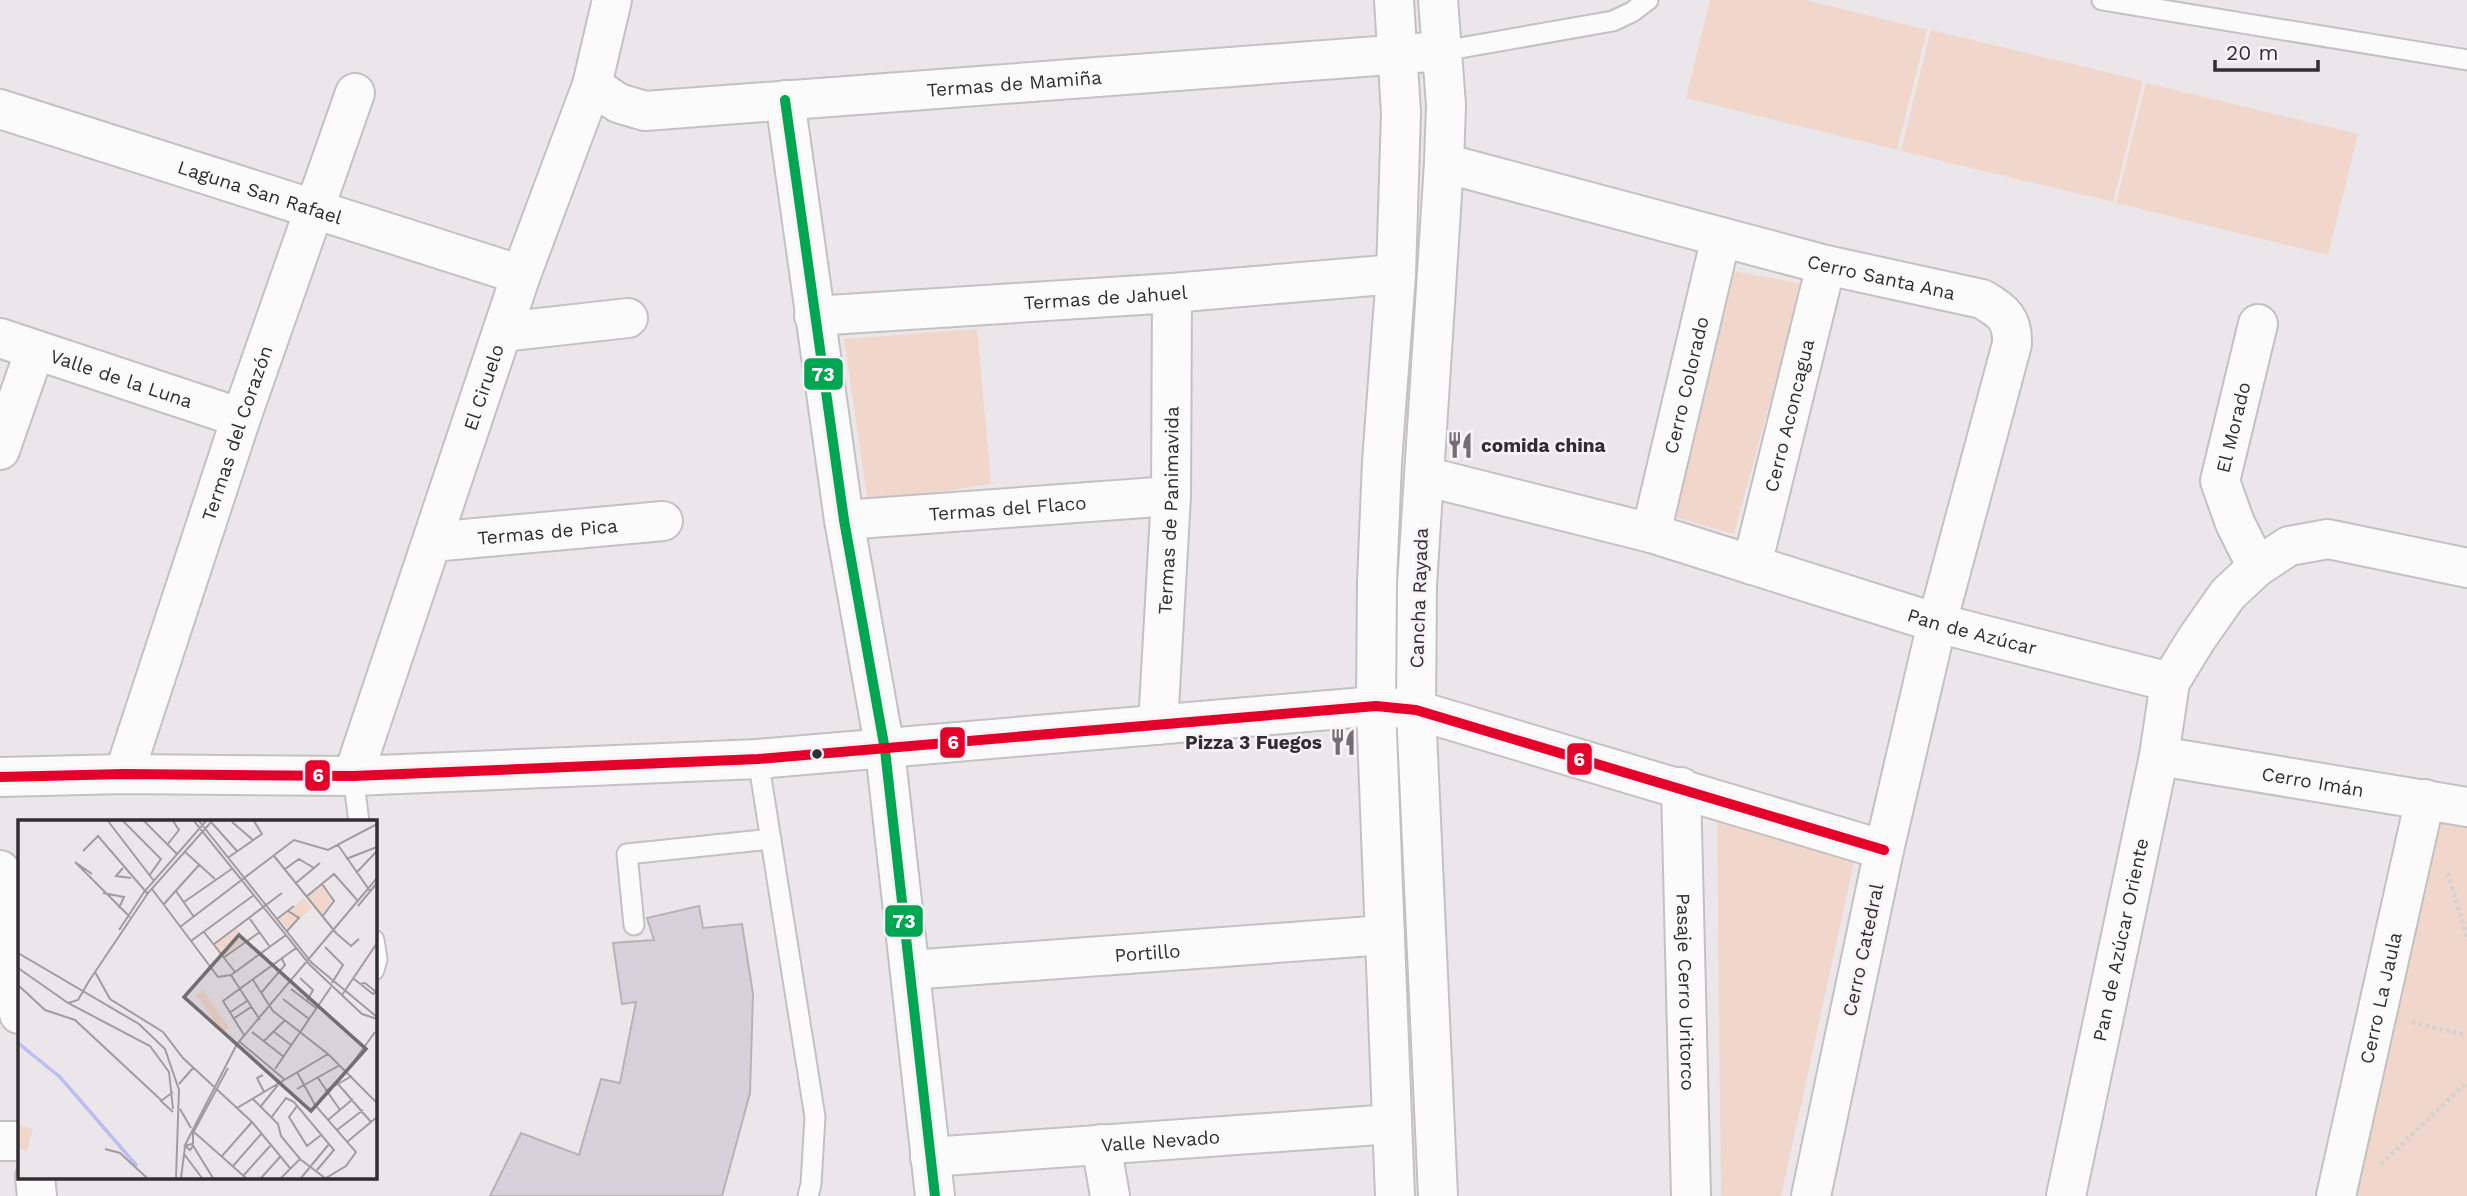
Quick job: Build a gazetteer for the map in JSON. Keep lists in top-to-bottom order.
{
  "streets": {
    "street": [
      "Termas de Mamiña",
      "Laguna San Rafael",
      "Cerro Santa Ana",
      "Termas de Jahuel",
      "Valle de la Luna",
      "Cerro Colorado",
      "El Ciruelo",
      "Cerro Aconcagua",
      "El Morado",
      "Termas del Corazón",
      "Termas del Flaco",
      "Termas de Panimavida",
      "Termas de Pica",
      "Cancha Rayada",
      "Pan de Azúcar",
      "Cerro Imán",
      "Pan de Azúcar Oriente",
      "Cerro Catedral",
      "Portillo",
      "Pasaje Cerro Uritorco",
      "Cerro La Jaula",
      "Valle Nevado"
    ]
  },
  "crossings": [
    ["Termas de Mamiña", "El Ciruelo"],
    ["Termas de Mamiña", "Cancha Rayada"],
    ["Laguna San Rafael", "El Ciruelo"],
    ["Laguna San Rafael", "Termas del Corazón"],
    ["Cerro Santa Ana", "Cerro Colorado"],
    ["Cerro Santa Ana", "Cerro Aconcagua"],
    ["Cerro Santa Ana", "Cancha Rayada"],
    ["Cerro Santa Ana", "Pan de Azúcar"],
    ["Cerro Santa Ana", "Cerro Catedral"],
    ["Termas de Jahuel", "Termas de Panimavida"],
    ["Valle de la Luna", "Termas del Corazón"],
    ["Cerro Colorado", "Pan de Azúcar"],
    ["El Ciruelo", "Termas de Pica"],
    ["Cerro Aconcagua", "Pan de Azúcar"],
    ["Termas del Flaco", "Termas de Panimavida"],
    ["Cancha Rayada", "Pan de Azúcar"],
    ["Pan de Azúcar", "Pan de Azúcar Oriente"],
    ["Pan de Azúcar", "Cerro Catedral"],
    ["Cerro Imán", "Pan de Azúcar Oriente"],
    ["Cerro Imán", "Cerro La Jaula"]
  ],
  "places": {
    "restaurant": ["comida china", "Pizza 3 Fuegos"]
  },
  "lines": ["transit line 73", "transit line 6"],
  "scale_bar": "20 m"
}
